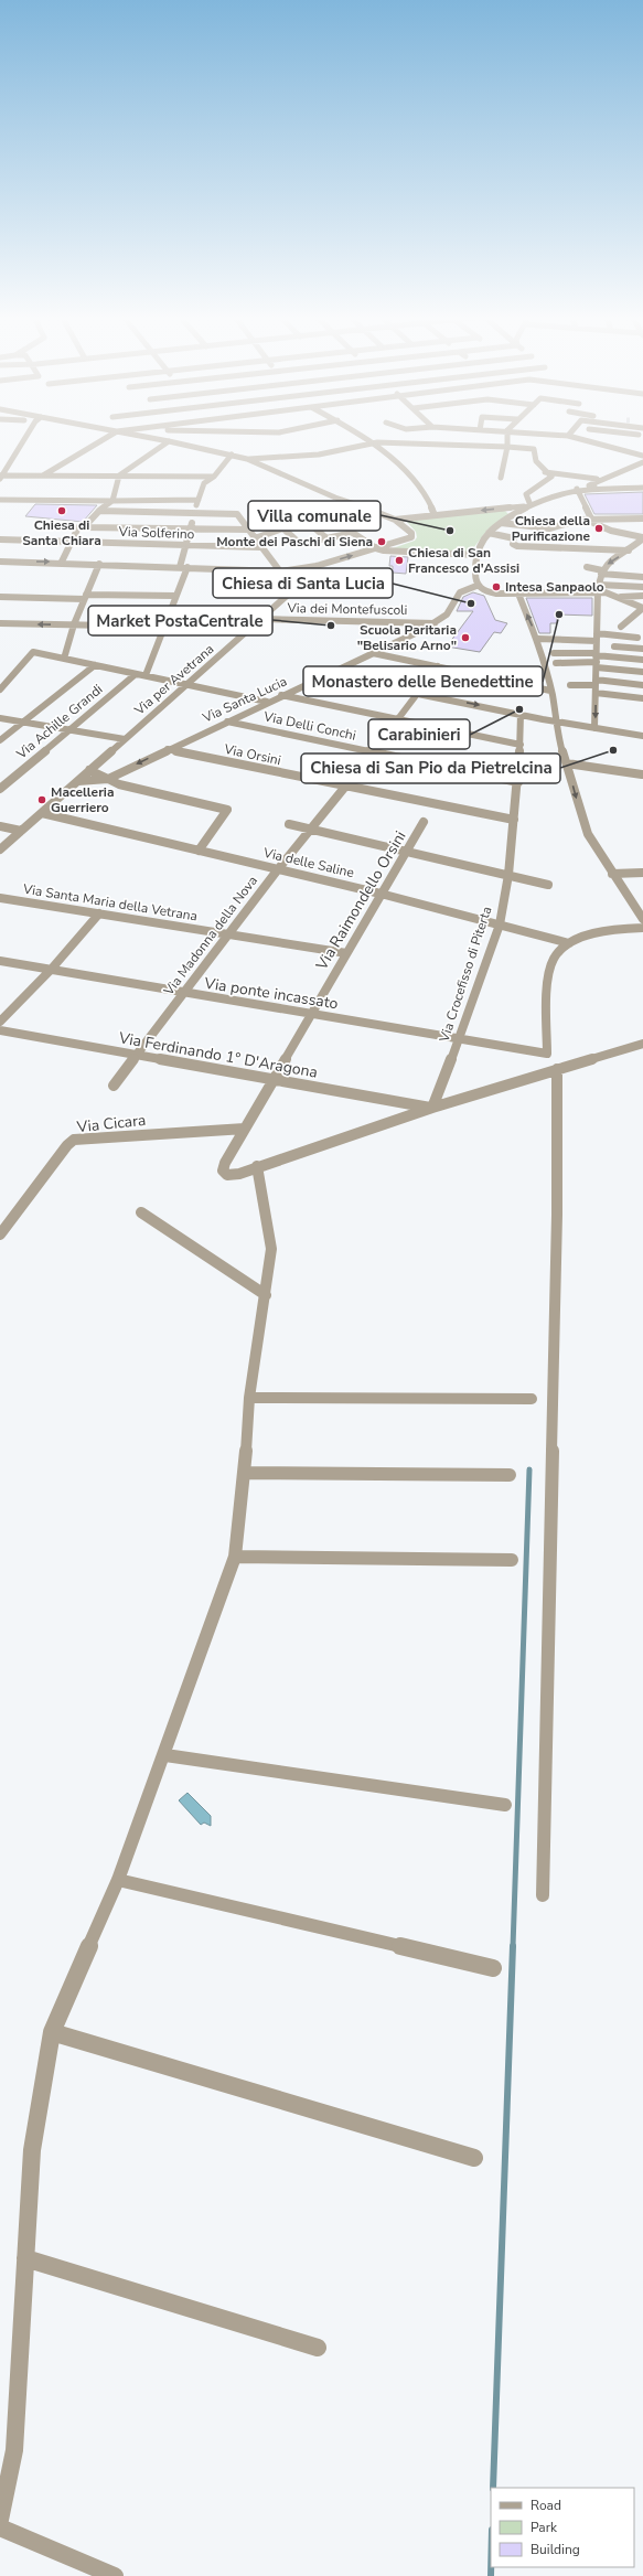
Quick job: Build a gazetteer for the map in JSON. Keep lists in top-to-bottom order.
{
  "streets": {
    "street": [
      "Via Solferino",
      "Via dei Montefuscoli",
      "Via per Avetrana",
      "Via Santa Lucia",
      "Via Achille Grandi",
      "Via Delli Conchi",
      "Via Orsini",
      "Via delle Saline",
      "Via Raimondello Orsini",
      "Via Santa Maria della Vetrana",
      "Via Madonna della Nova",
      "Via Crocefisso di Piterta",
      "Via ponte incassato",
      "Via Ferdinando 1° D'Aragona",
      "Via Cicara"
    ]
  },
  "crossings": [
    ["Via dei Montefuscoli", "Via per Avetrana"],
    ["Via dei Montefuscoli", "Via Santa Lucia"],
    ["Via per Avetrana", "Via delle Saline"],
    ["Via Santa Lucia", "Via Delli Conchi"],
    ["Via Santa Lucia", "Via Orsini"],
    ["Via Delli Conchi", "Via Madonna della Nova"],
    ["Via Delli Conchi", "Via Crocefisso di Piterta"],
    ["Via Orsini", "Via Madonna della Nova"],
    ["Via Orsini", "Via Crocefisso di Piterta"],
    ["Via delle Saline", "Via Raimondello Orsini"],
    ["Via delle Saline", "Via Madonna della Nova"],
    ["Via delle Saline", "Via Crocefisso di Piterta"],
    ["Via delle Saline", "Via ponte incassato"],
    ["Via Raimondello Orsini", "Via Santa Maria della Vetrana"],
    ["Via Raimondello Orsini", "Via ponte incassato"],
    ["Via Raimondello Orsini", "Via Ferdinando 1° D'Aragona"],
    ["Via Raimondello Orsini", "Via Cicara"],
    ["Via Santa Maria della Vetrana", "Via Madonna della Nova"],
    ["Via Madonna della Nova", "Via ponte incassato"],
    ["Via Madonna della Nova", "Via Ferdinando 1° D'Aragona"],
    ["Via Crocefisso di Piterta", "Via ponte incassato"],
    ["Via Crocefisso di Piterta", "Via Ferdinando 1° D'Aragona"]
  ],
  "places": [
    "Chiesa di Santa Chiara",
    "Chiesa della Purificazione",
    "Villa comunale",
    "Monte dei Paschi di Siena",
    "Chiesa di San Francesco d'Assisi",
    "Intesa Sanpaolo",
    "Chiesa di Santa Lucia",
    "Monastero delle Benedettine",
    "Market PostaCentrale",
    "Scuola Paritaria \"Belisario Arno\"",
    "Carabinieri",
    "Chiesa di San Pio da Pietrelcina",
    "Macelleria Guerriero"
  ],
  "legend": ["Road", "Park", "Building"]
}
